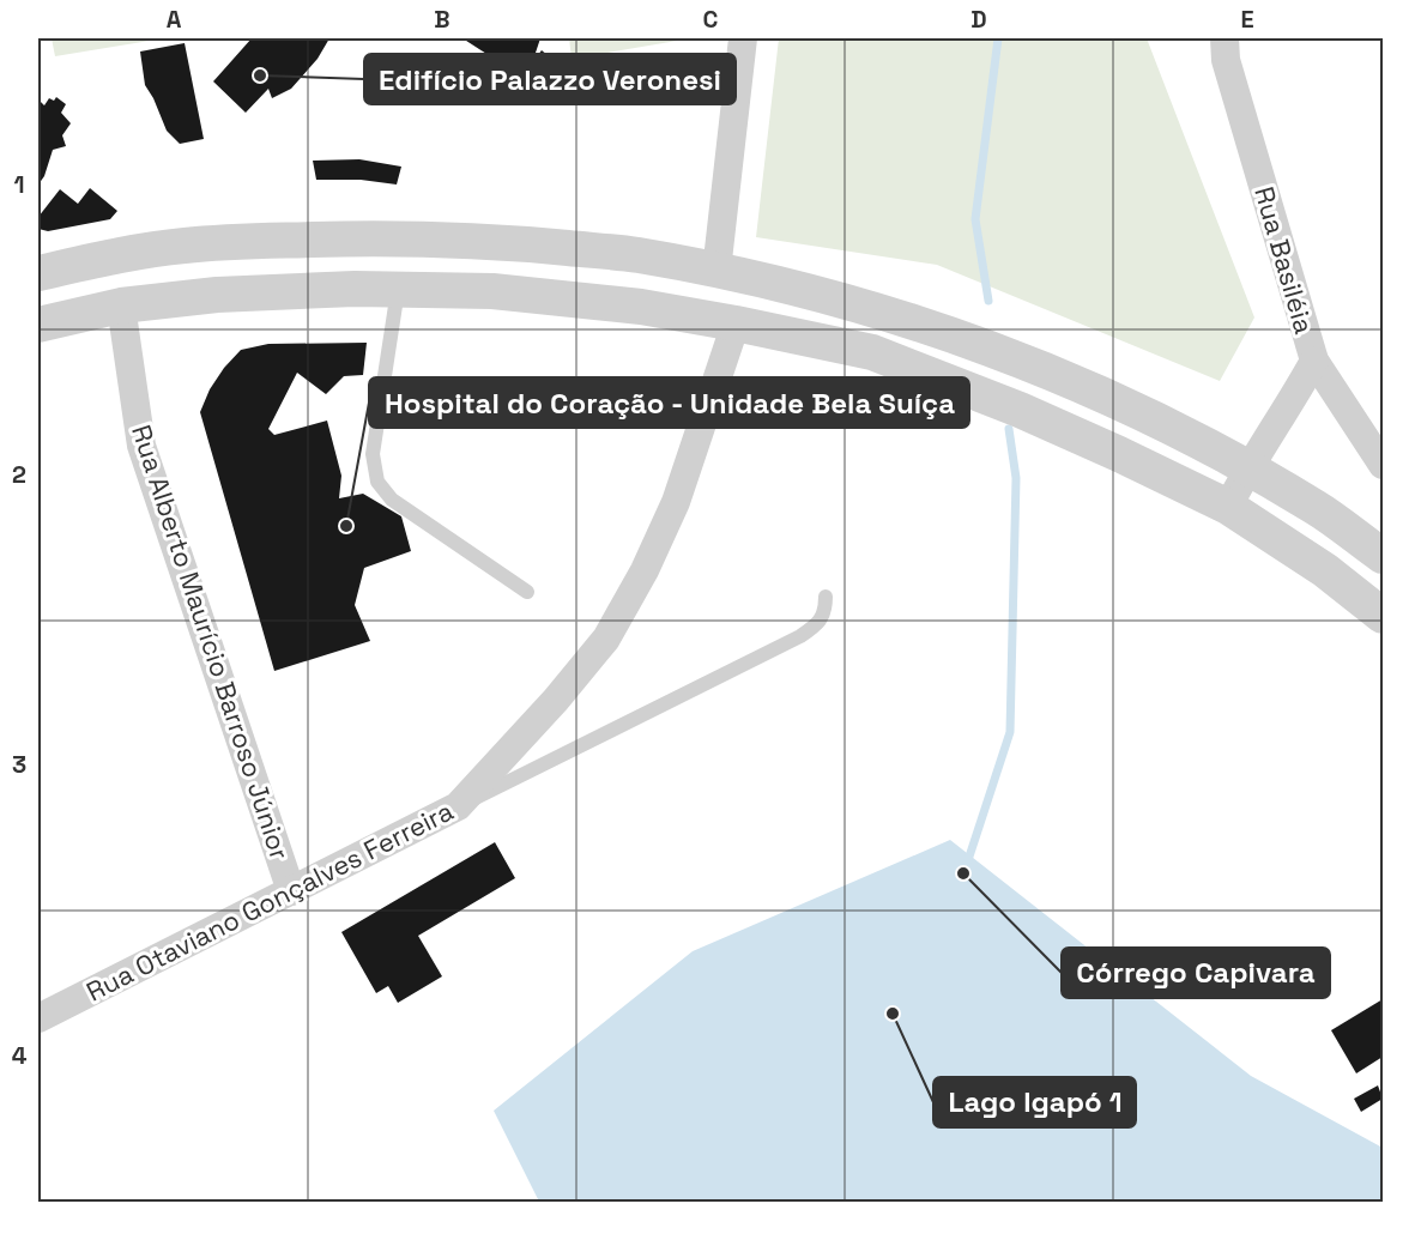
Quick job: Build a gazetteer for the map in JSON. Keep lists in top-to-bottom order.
{
  "streets": {
    "street": ["Rua Basiléia", "Rua Alberto Maurício Barroso Júnior", "Rua Otaviano Gonçalves Ferreira"]
  },
  "crossings": [
    ["Rua Alberto Maurício Barroso Júnior", "Rua Otaviano Gonçalves Ferreira"]
  ],
  "places": [
    "Edifício Palazzo Veronesi",
    "Hospital do Coração - Unidade Bela Suíça",
    "Córrego Capivara",
    "Lago Igapó 1"
  ],
  "grid": {
    "columns": [
      "A",
      "B",
      "C",
      "D",
      "E"
    ],
    "rows": [
      "1",
      "2",
      "3",
      "4"
    ]
  }
}
